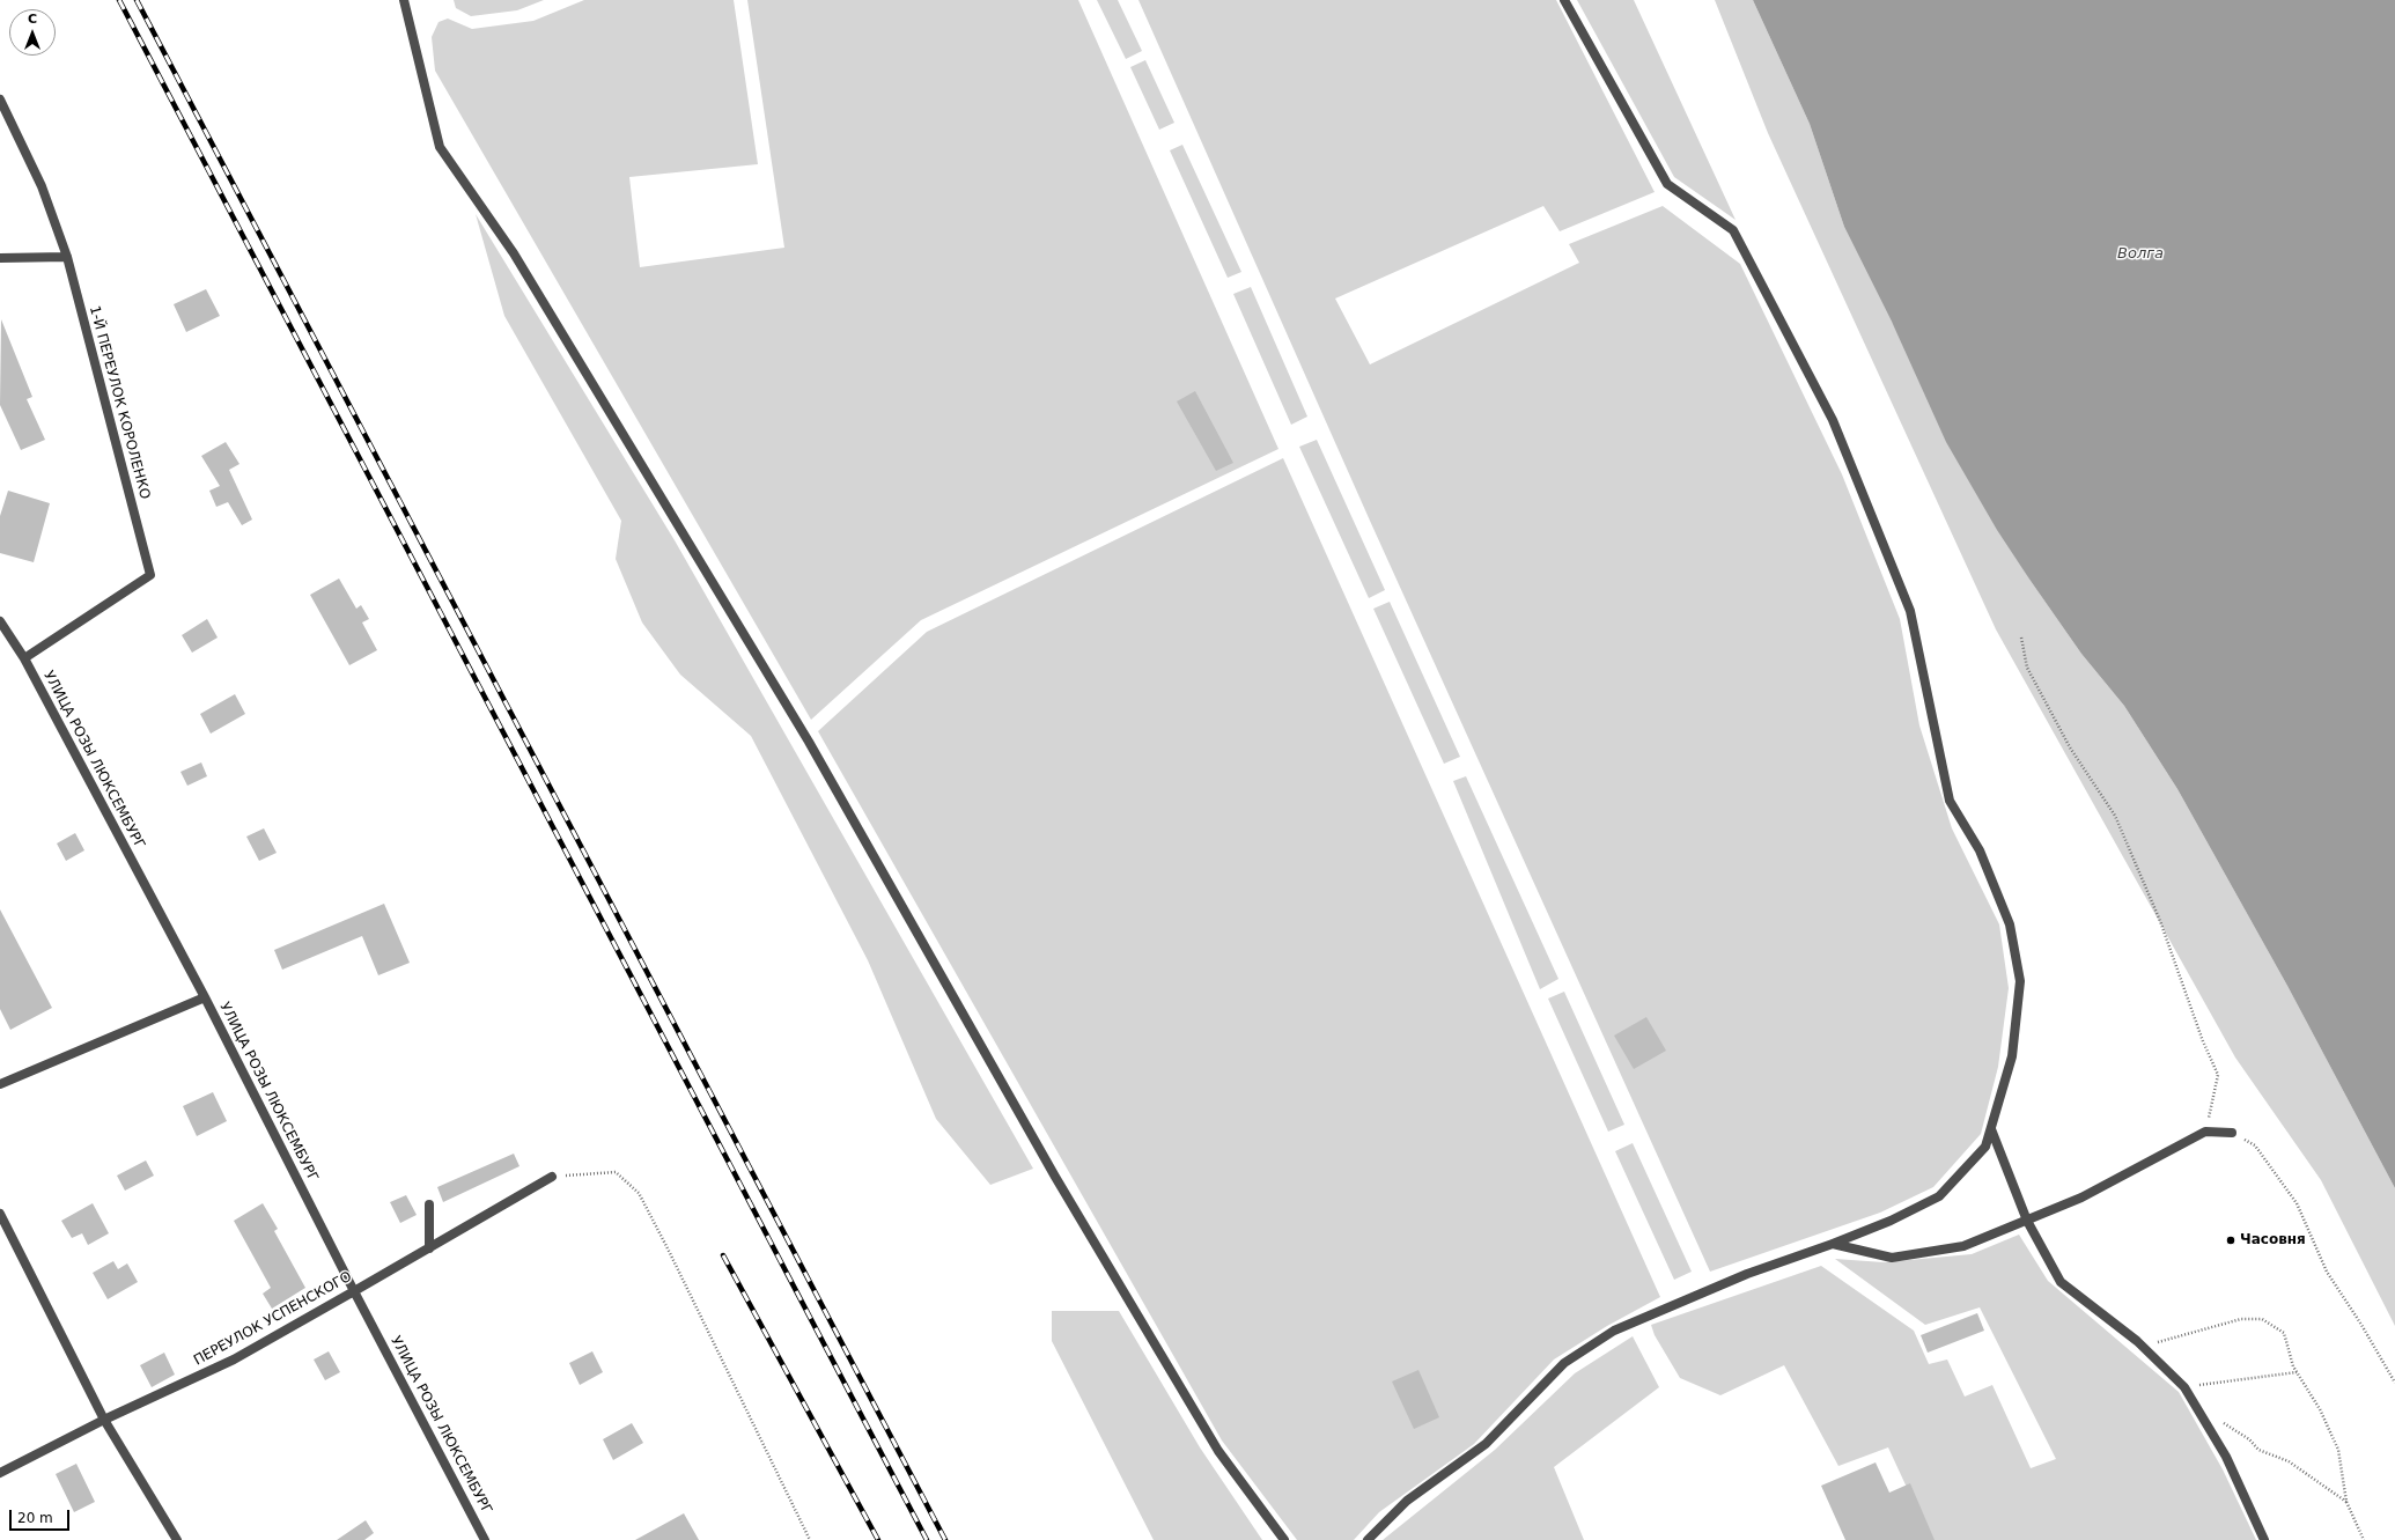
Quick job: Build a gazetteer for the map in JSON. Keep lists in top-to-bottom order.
{
  "streets": {
    "street": ["1-Й ПЕРЕУЛОК КОРОЛЕНКО", "УЛИЦА РОЗЫ ЛЮКСЕМБУРГ", "ПЕРЕУЛОК УСПЕНСКОГО"]
  },
  "crossings": [
    ["1-Й ПЕРЕУЛОК КОРОЛЕНКО", "УЛИЦА РОЗЫ ЛЮКСЕМБУРГ"],
    ["УЛИЦА РОЗЫ ЛЮКСЕМБУРГ", "ПЕРЕУЛОК УСПЕНСКОГО"]
  ],
  "water": ["Волга"],
  "places": ["Часовня"],
  "scale_bar": "20 m",
  "north": "top"
}
